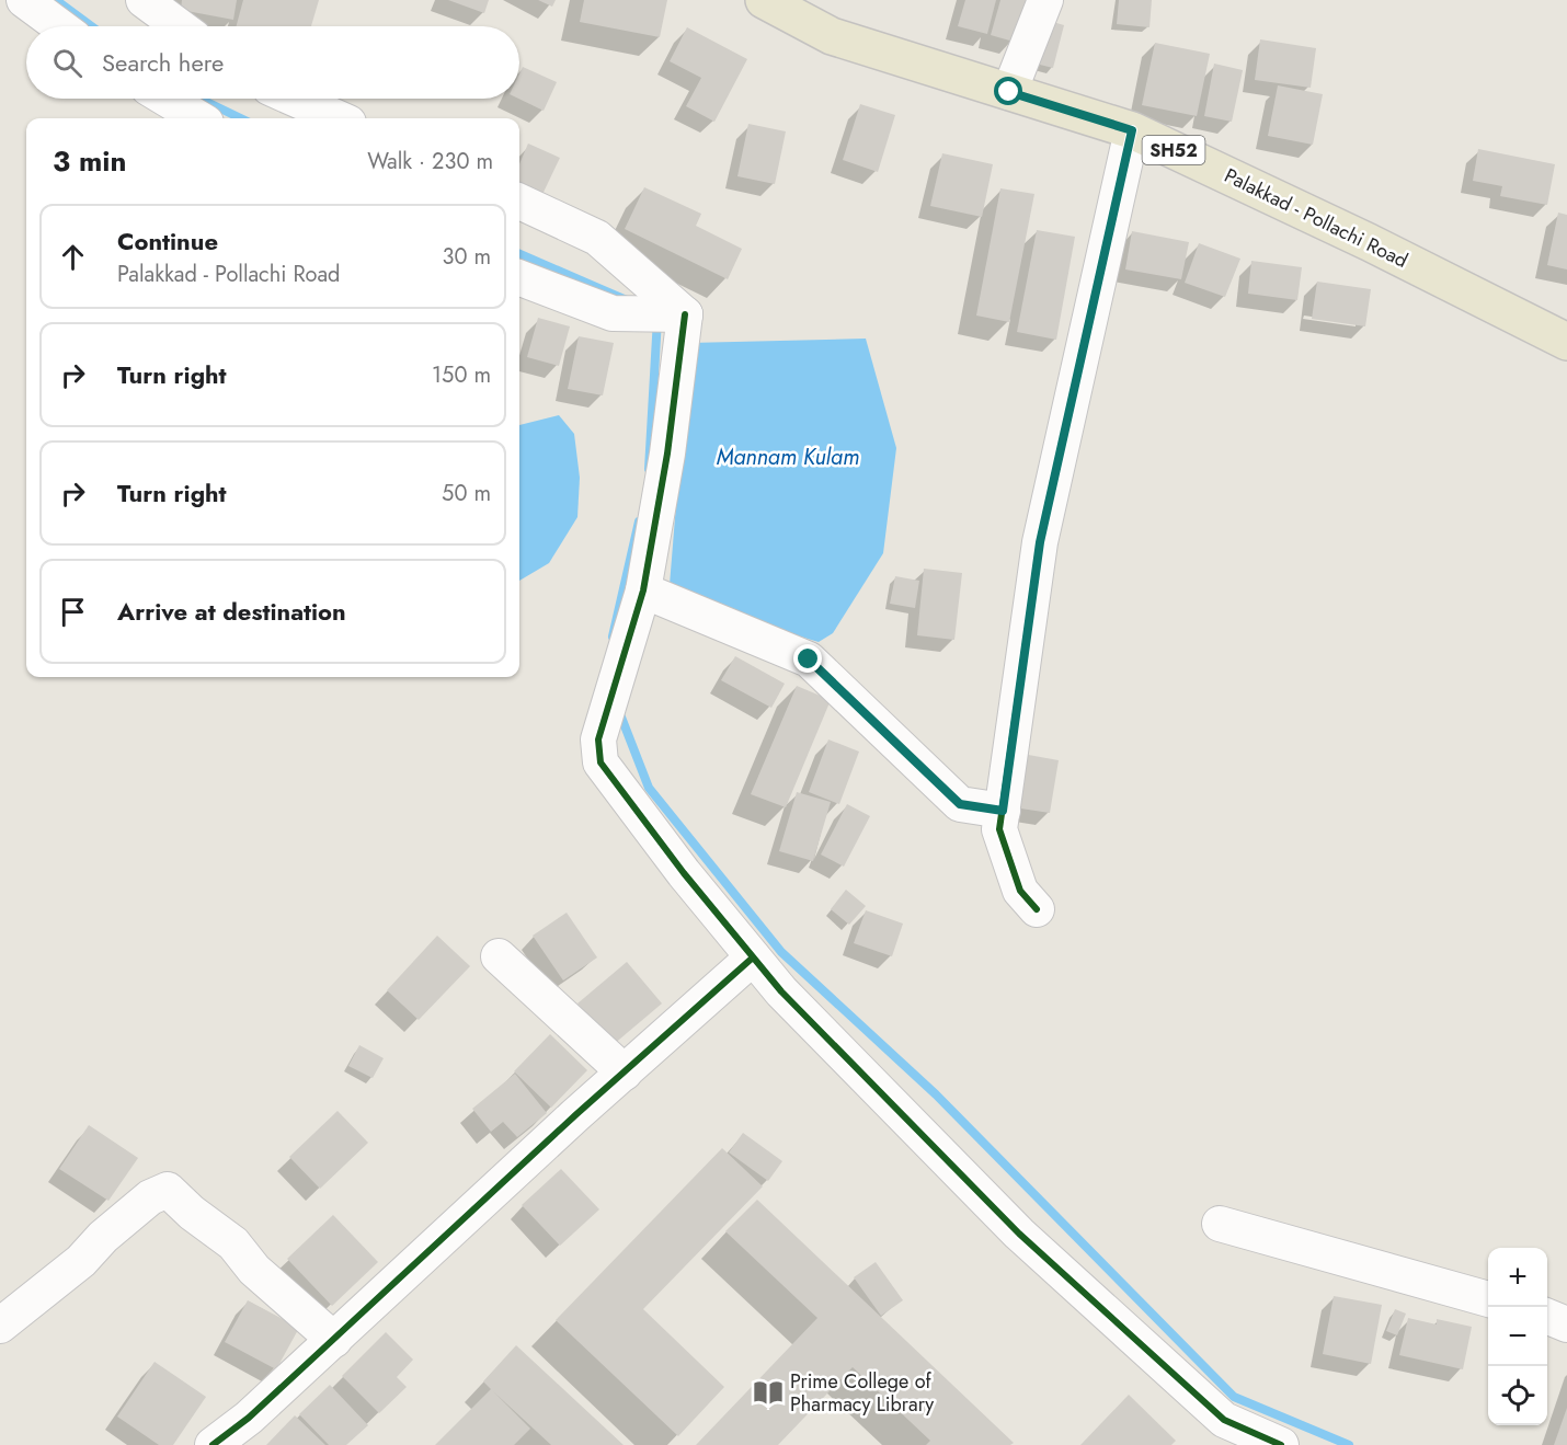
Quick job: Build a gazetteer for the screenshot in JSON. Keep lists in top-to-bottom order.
{
  "streets": {
    "main road": ["SH52", "Palakkad - Pollachi Road"]
  },
  "water": ["Mannam Kulam"],
  "places": {
    "library": ["Prime College of Pharmacy Library"]
  },
  "page": {
    "search": "Search here",
    "heading": ["3 min", "Walk · 230 m"],
    "list": [
      ["Continue", "Palakkad - Pollachi Road", "30 m"],
      ["Turn right", "150 m"],
      ["Turn right", "50 m"],
      "Arrive at destination"
    ],
    "map_buttons": ["+", "−"]
  }
}
